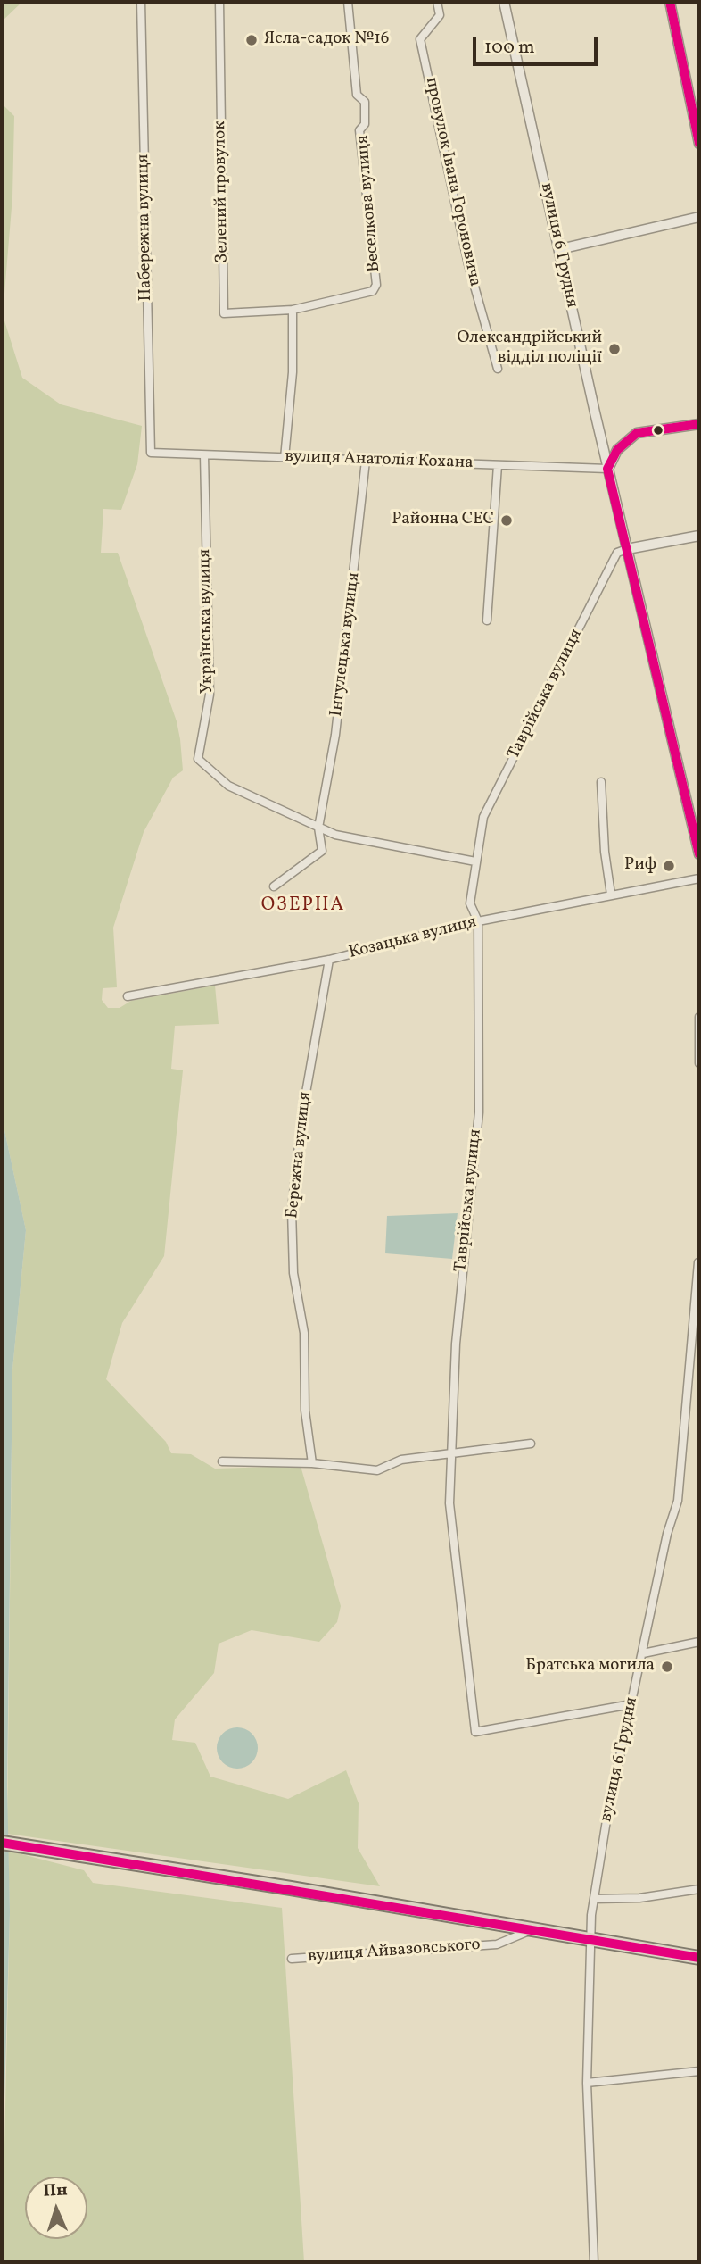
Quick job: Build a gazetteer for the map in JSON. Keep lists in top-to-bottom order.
{
  "streets": {
    "street": [
      "провулок Івана Гороновича",
      "Зелений провулок",
      "Веселкова вулиця",
      "Набережна вулиця",
      "вулиця 6 Грудня",
      "вулиця Анатолія Кохана",
      "Українська вулиця",
      "Інгулецька вулиця",
      "Таврійська вулиця",
      "Козацька вулиця",
      "Бережна вулиця",
      "вулиця Айвазовського"
    ]
  },
  "crossings": [
    ["Зелений провулок", "Веселкова вулиця"],
    ["Набережна вулиця", "вулиця Анатолія Кохана"],
    ["вулиця 6 Грудня", "вулиця Анатолія Кохана"],
    ["вулиця 6 Грудня", "Таврійська вулиця"],
    ["вулиця Анатолія Кохана", "Українська вулиця"],
    ["вулиця Анатолія Кохана", "Інгулецька вулиця"],
    ["Українська вулиця", "Інгулецька вулиця"],
    ["Українська вулиця", "Таврійська вулиця"],
    ["Таврійська вулиця", "Козацька вулиця"],
    ["Козацька вулиця", "Бережна вулиця"]
  ],
  "districts": ["ОЗЕРНА"],
  "places": [
    "Ясла-садок №16",
    "Олександрійський відділ поліції",
    "Районна СЕС",
    "Риф",
    "Братська могила"
  ],
  "scale_bar": "100 m",
  "north": "top"
}
